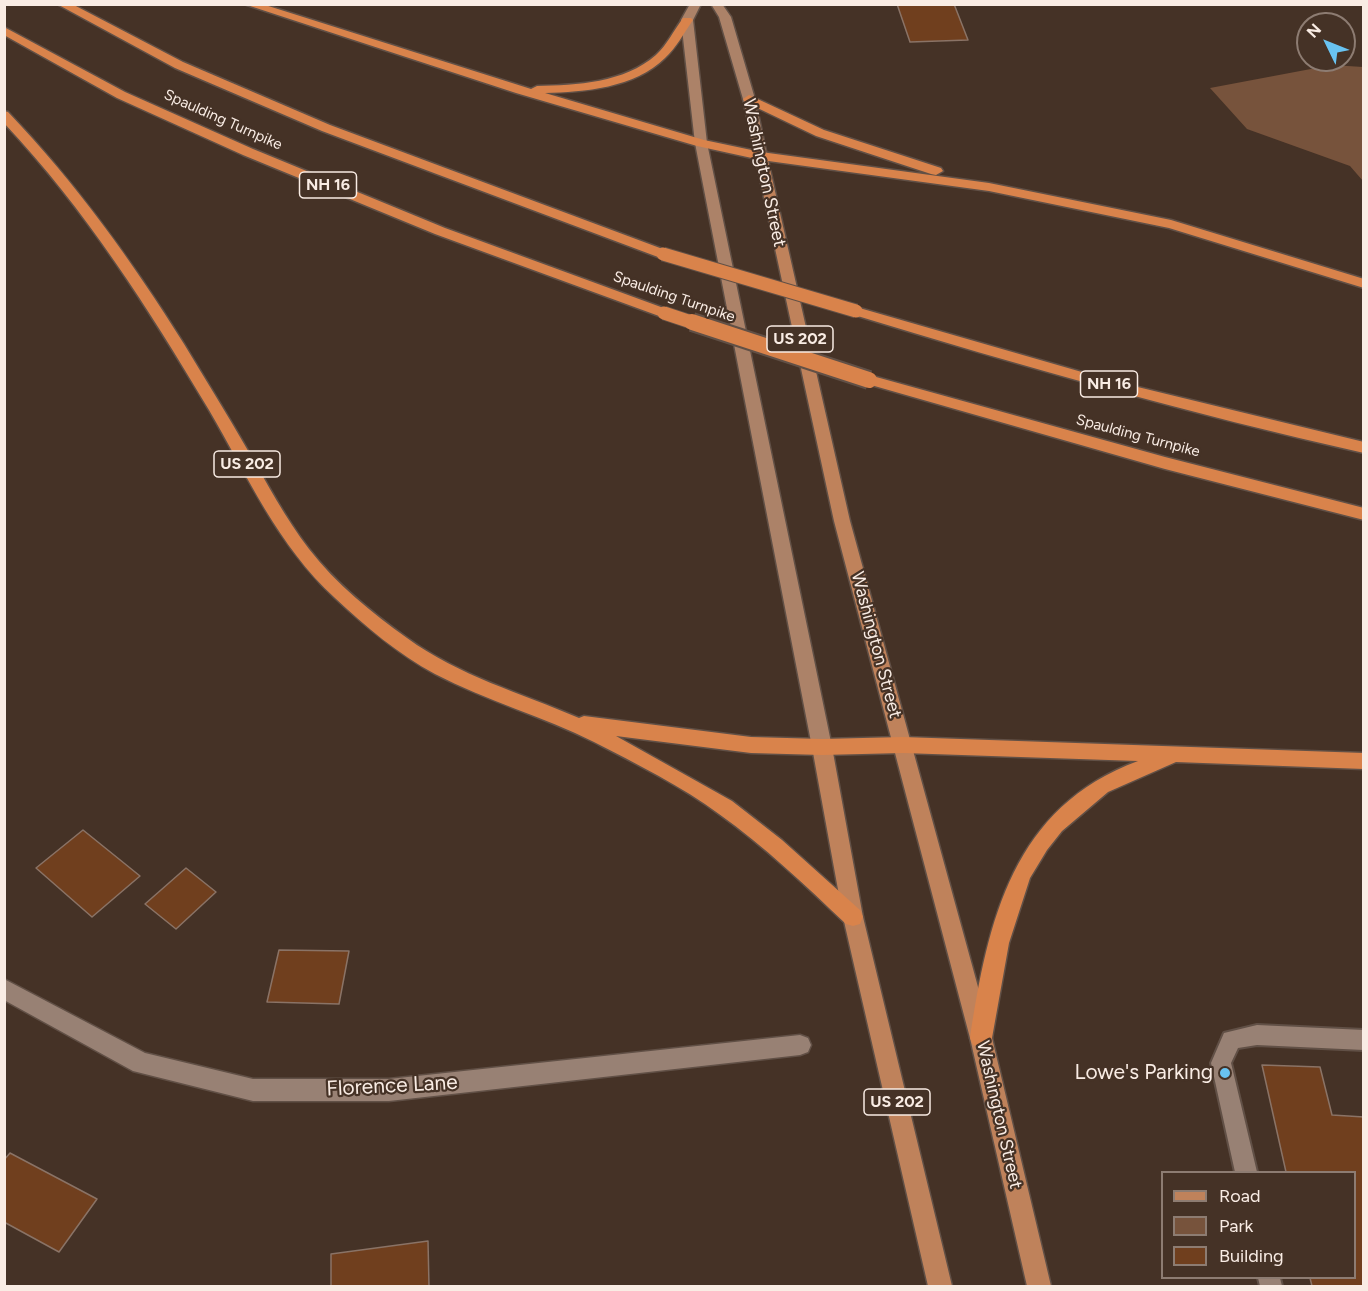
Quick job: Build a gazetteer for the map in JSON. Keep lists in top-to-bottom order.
{
  "streets": {
    "highway": ["Spaulding Turnpike", "NH 16", "US 202"],
    "main road": ["Washington Street"],
    "street": ["Florence Lane"]
  },
  "places": ["Lowe's Parking"],
  "legend": ["Road", "Park", "Building"],
  "north": "top left"
}
